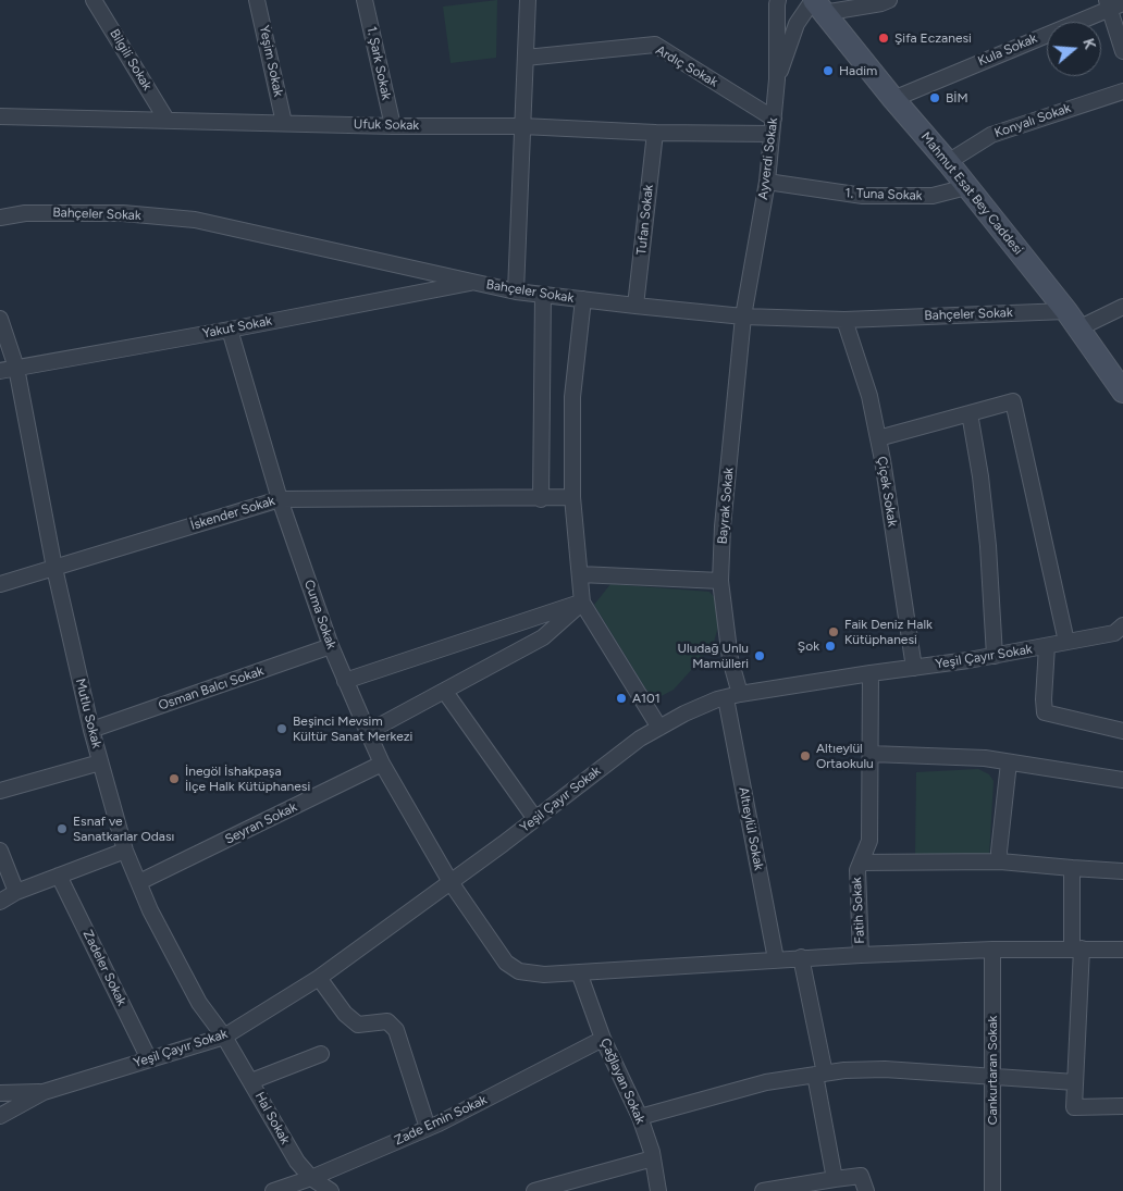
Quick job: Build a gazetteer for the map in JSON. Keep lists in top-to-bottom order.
{
  "streets": {
    "street": [
      "Kula Sokak",
      "Bilgili Sokak",
      "Yeşim Sokak",
      "1. Şark Sokak",
      "Ardıç Sokak",
      "Konyalı Sokak",
      "Ufuk Sokak",
      "Ayverdi Sokak",
      "Mahmut Esat Bey Caddesi",
      "1. Tuna Sokak",
      "Bahçeler Sokak",
      "Tufan Sokak",
      "Yakut Sokak",
      "Çiçek Sokak",
      "Bayrak Sokak",
      "İskender Sokak",
      "Cuma Sokak",
      "Yeşil Çayır Sokak",
      "Osman Balcı Sokak",
      "Mutlu Sokak",
      "Seyran Sokak",
      "Altıeylül Sokak",
      "Fatih Sokak",
      "Zadeler Sokak",
      "Cankurtaran Sokak",
      "Çağlayan Sokak",
      "Hal Sokak",
      "Zade Emin Sokak"
    ]
  },
  "crossings": [
    ["Kula Sokak", "Mahmut Esat Bey Caddesi"],
    ["Bilgili Sokak", "Ufuk Sokak"],
    ["Yeşim Sokak", "Ufuk Sokak"],
    ["1. Şark Sokak", "Ufuk Sokak"],
    ["Ardıç Sokak", "Ayverdi Sokak"],
    ["Konyalı Sokak", "Mahmut Esat Bey Caddesi"],
    ["Ufuk Sokak", "Ayverdi Sokak"],
    ["Ufuk Sokak", "Tufan Sokak"],
    ["Ayverdi Sokak", "1. Tuna Sokak"],
    ["Ayverdi Sokak", "Bahçeler Sokak"],
    ["Ayverdi Sokak", "Bayrak Sokak"],
    ["Mahmut Esat Bey Caddesi", "1. Tuna Sokak"],
    ["Mahmut Esat Bey Caddesi", "Bahçeler Sokak"],
    ["Bahçeler Sokak", "Tufan Sokak"],
    ["Bahçeler Sokak", "Yakut Sokak"],
    ["Bahçeler Sokak", "Çiçek Sokak"],
    ["Bahçeler Sokak", "Bayrak Sokak"],
    ["Yakut Sokak", "Cuma Sokak"],
    ["Yakut Sokak", "Mutlu Sokak"],
    ["Çiçek Sokak", "Yeşil Çayır Sokak"],
    ["Bayrak Sokak", "Yeşil Çayır Sokak"],
    ["Bayrak Sokak", "Altıeylül Sokak"],
    ["İskender Sokak", "Cuma Sokak"],
    ["İskender Sokak", "Mutlu Sokak"],
    ["Cuma Sokak", "Yeşil Çayır Sokak"],
    ["Cuma Sokak", "Osman Balcı Sokak"],
    ["Cuma Sokak", "Seyran Sokak"],
    ["Cuma Sokak", "Altıeylül Sokak"],
    ["Cuma Sokak", "Fatih Sokak"],
    ["Cuma Sokak", "Cankurtaran Sokak"],
    ["Cuma Sokak", "Çağlayan Sokak"],
    ["Yeşil Çayır Sokak", "Mutlu Sokak"],
    ["Yeşil Çayır Sokak", "Altıeylül Sokak"],
    ["Yeşil Çayır Sokak", "Fatih Sokak"],
    ["Yeşil Çayır Sokak", "Zadeler Sokak"],
    ["Yeşil Çayır Sokak", "Hal Sokak"],
    ["Osman Balcı Sokak", "Mutlu Sokak"],
    ["Mutlu Sokak", "Seyran Sokak"],
    ["Mutlu Sokak", "Hal Sokak"],
    ["Çağlayan Sokak", "Zade Emin Sokak"],
    ["Hal Sokak", "Zade Emin Sokak"]
  ],
  "places": [
    "Şifa Eczanesi",
    "Hadim",
    "BİM",
    "Faik Deniz Halk Kütüphanesi",
    "Şok",
    "Uludağ Unlu Mamülleri",
    "A101",
    "Beşinci Mevsim Kültür Sanat Merkezi",
    "Altıeylül Ortaokulu",
    "İnegöl İshakpaşa İlçe Halk Kütüphanesi",
    "Esnaf ve Sanatkarlar Odası"
  ],
  "north": "right"
}
